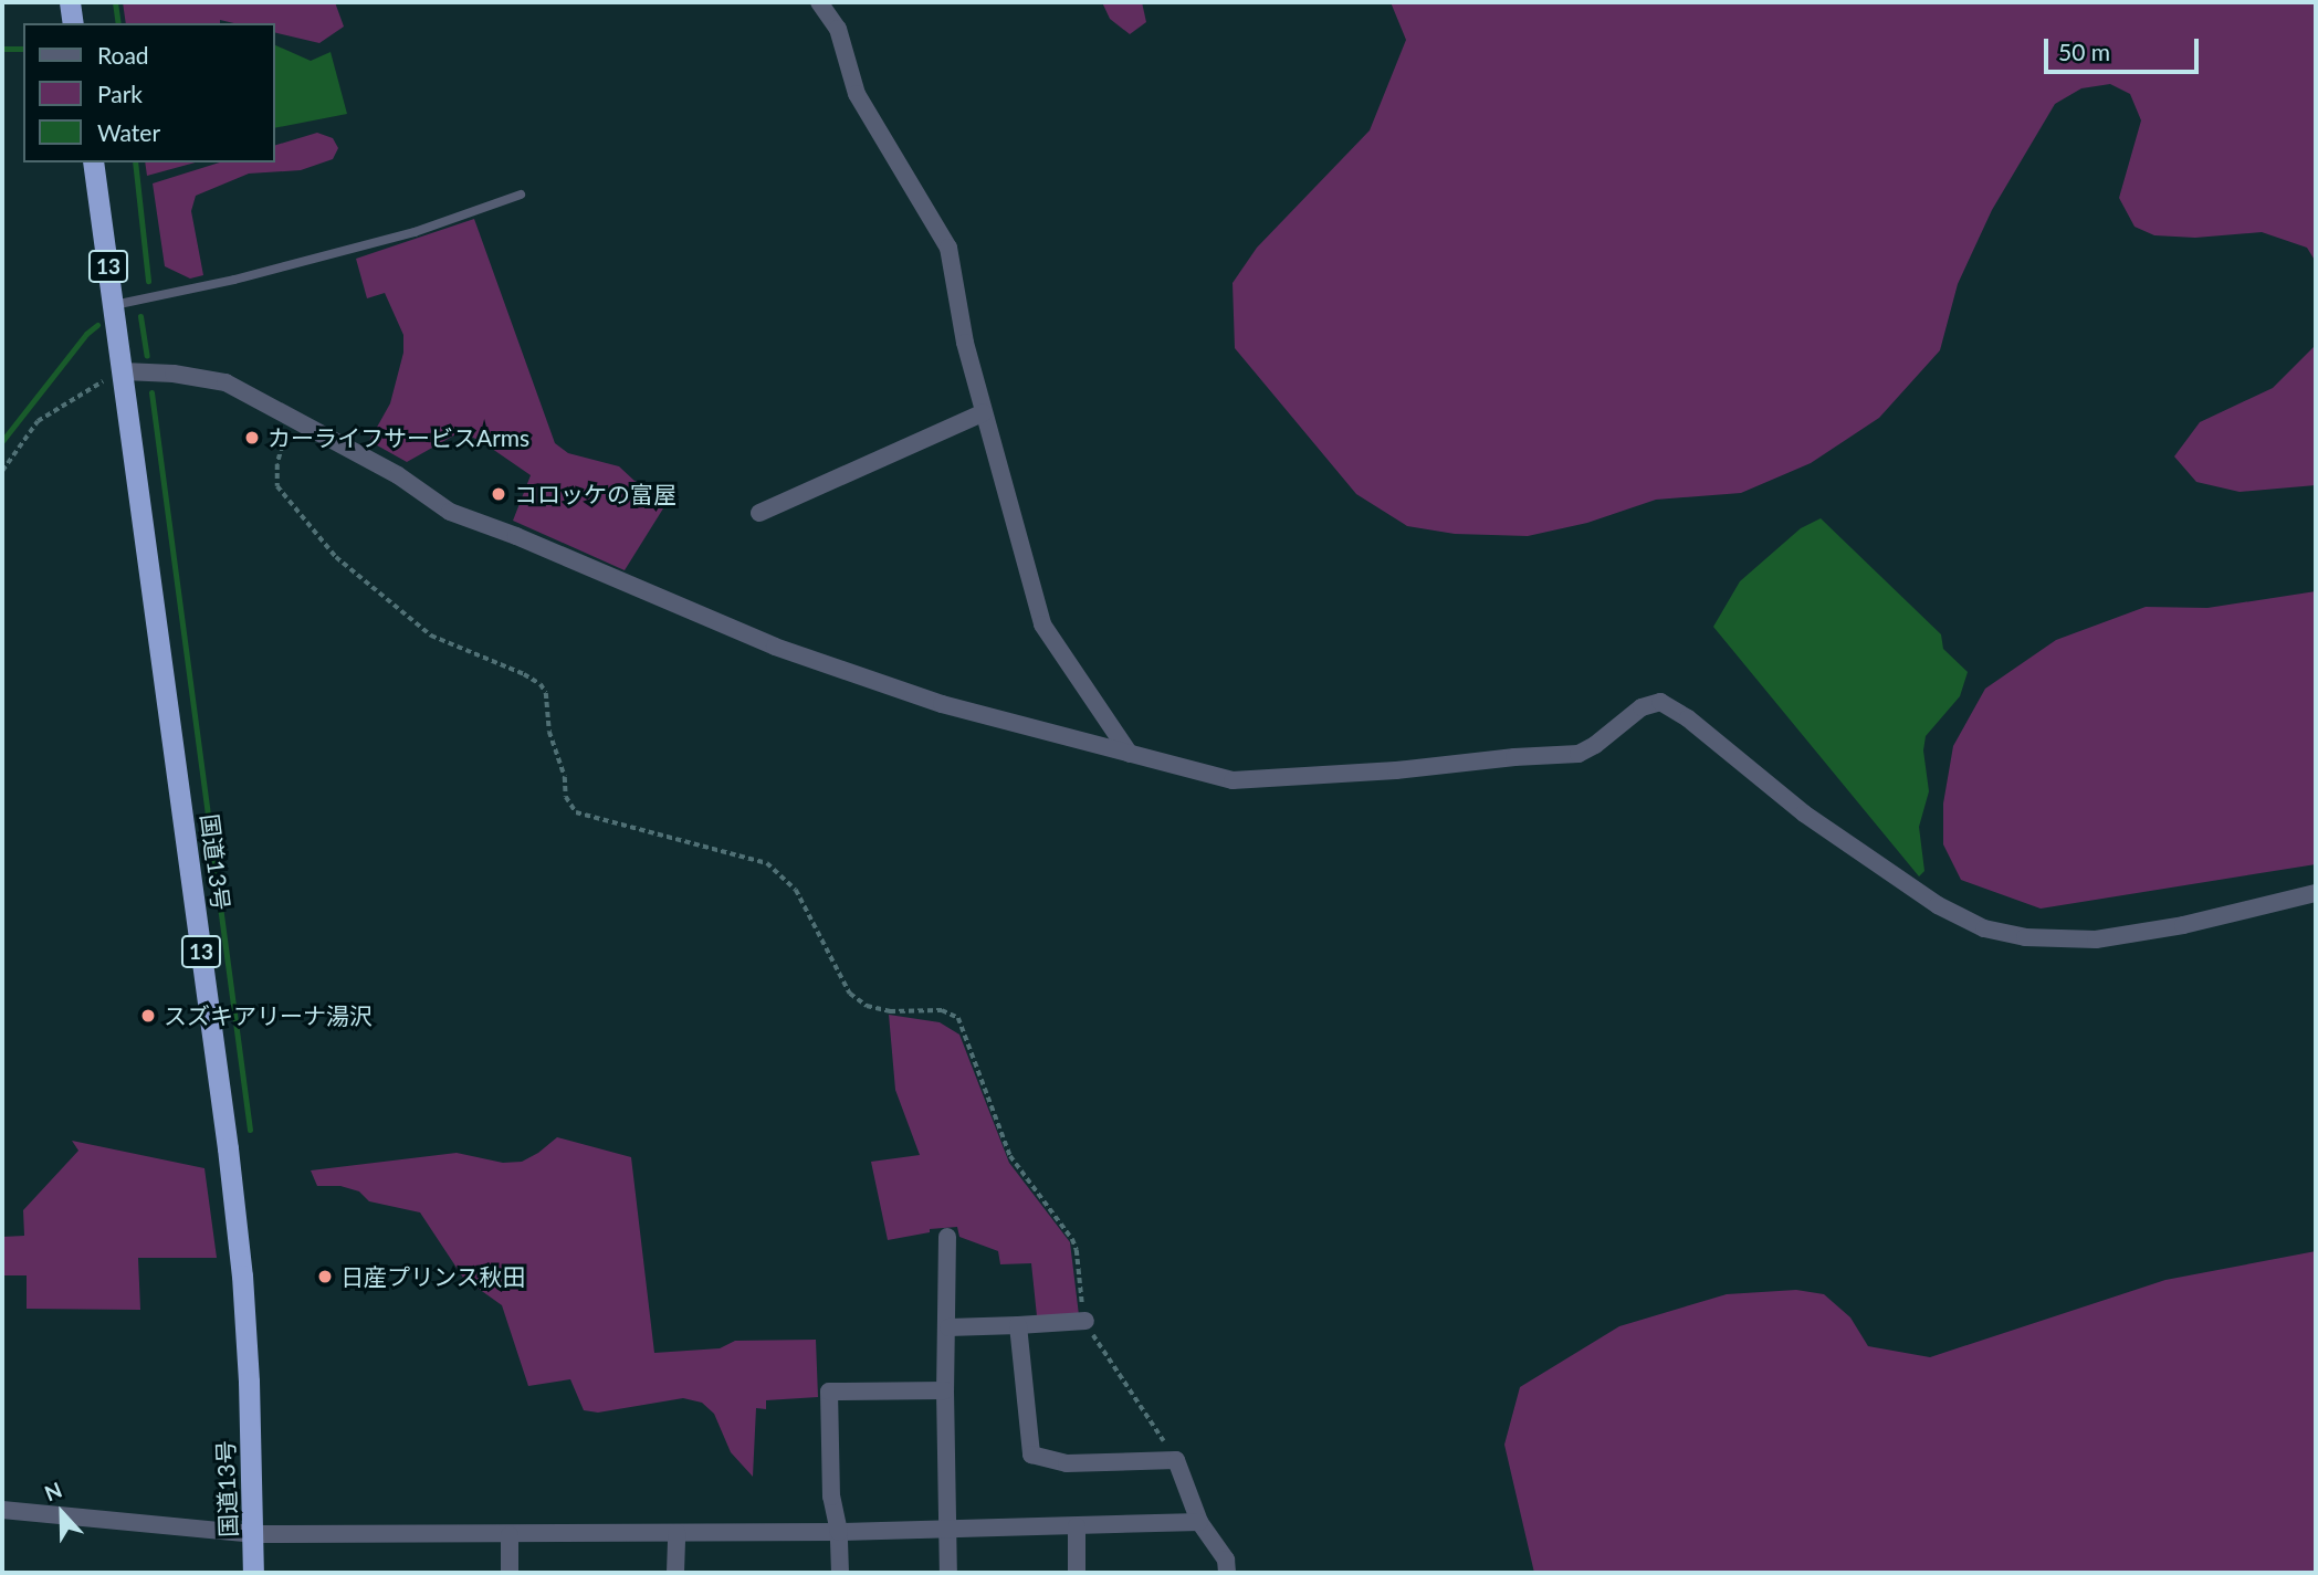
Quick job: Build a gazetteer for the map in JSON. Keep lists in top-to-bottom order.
{
  "streets": {
    "highway": ["13", "国道13号"]
  },
  "places": [
    "カーライフサービスArms",
    "コロッケの富屋",
    "スズキアリーナ湯沢",
    "日産プリンス秋田"
  ],
  "legend": ["Road", "Park", "Water"],
  "scale_bar": "50 m",
  "north": "top"
}
